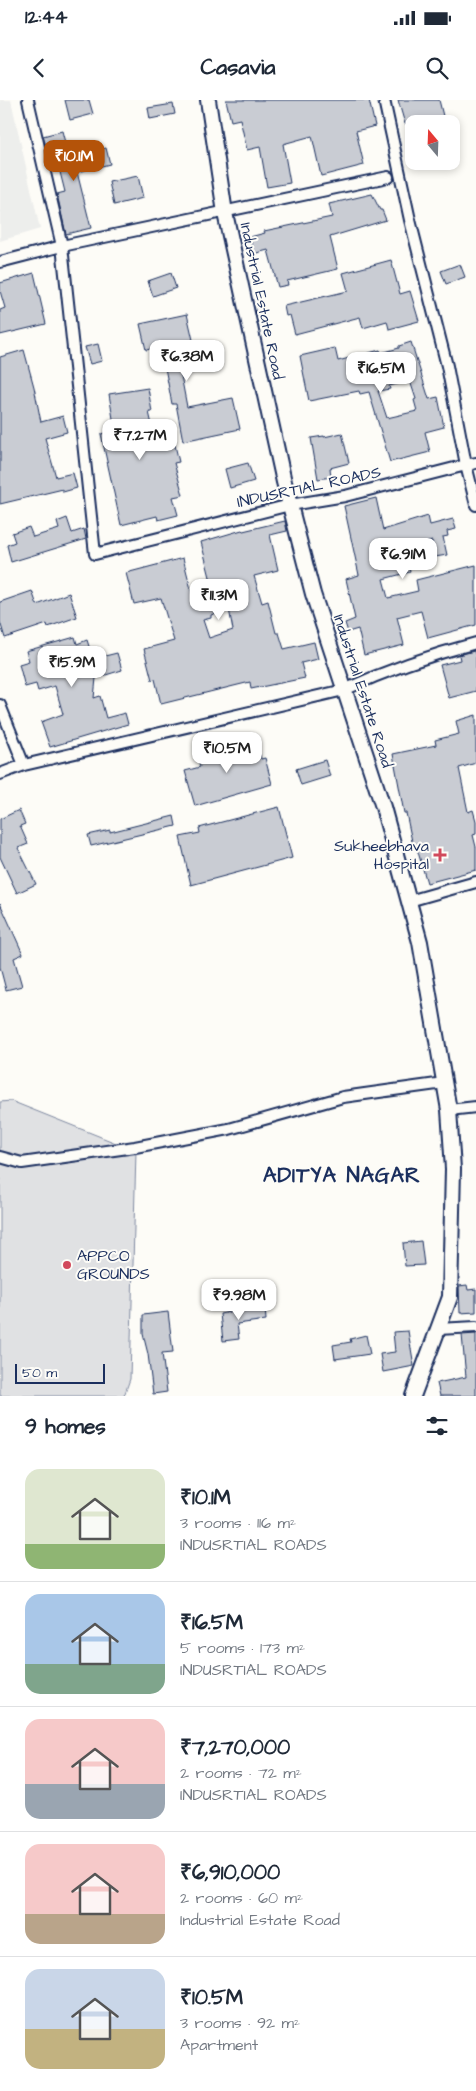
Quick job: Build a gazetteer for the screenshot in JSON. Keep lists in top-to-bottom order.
{
  "streets": {
    "main road": ["Industrial Estate Road"],
    "street": ["INDUSRTIAL ROADS"]
  },
  "crossings": [
    ["Industrial Estate Road", "INDUSRTIAL ROADS"]
  ],
  "districts": ["ADITYA NAGAR"],
  "places": {
    "health": ["Sukheebhava Hospital"],
    "other": ["APPCO GROUNDS"]
  },
  "scale_bar": "50 m",
  "north": "top",
  "page": {
    "status": "12:44",
    "header": "Casavia",
    "price": [
      "₹10.1M",
      "₹6.38M",
      "₹16.5M",
      "₹7.27M",
      "₹6.91M",
      "₹11.3M",
      "₹15.9M",
      "₹10.5M",
      "₹9.98M"
    ],
    "scale": "50 m",
    "heading": "9 homes",
    "list": [
      {
        "name": "₹10.1M",
        "note": "3 rooms · 116 m² · INDUSRTIAL ROADS"
      },
      {
        "name": "₹16.5M",
        "note": "5 rooms · 173 m² · INDUSRTIAL ROADS"
      },
      {
        "name": "₹7,270,000",
        "note": "2 rooms · 72 m² · INDUSRTIAL ROADS"
      },
      {
        "name": "₹6,910,000",
        "note": "2 rooms · 60 m² · Industrial Estate Road"
      },
      {
        "name": "₹10.5M",
        "note": "3 rooms · 92 m² · Apartment"
      }
    ]
  }
}
